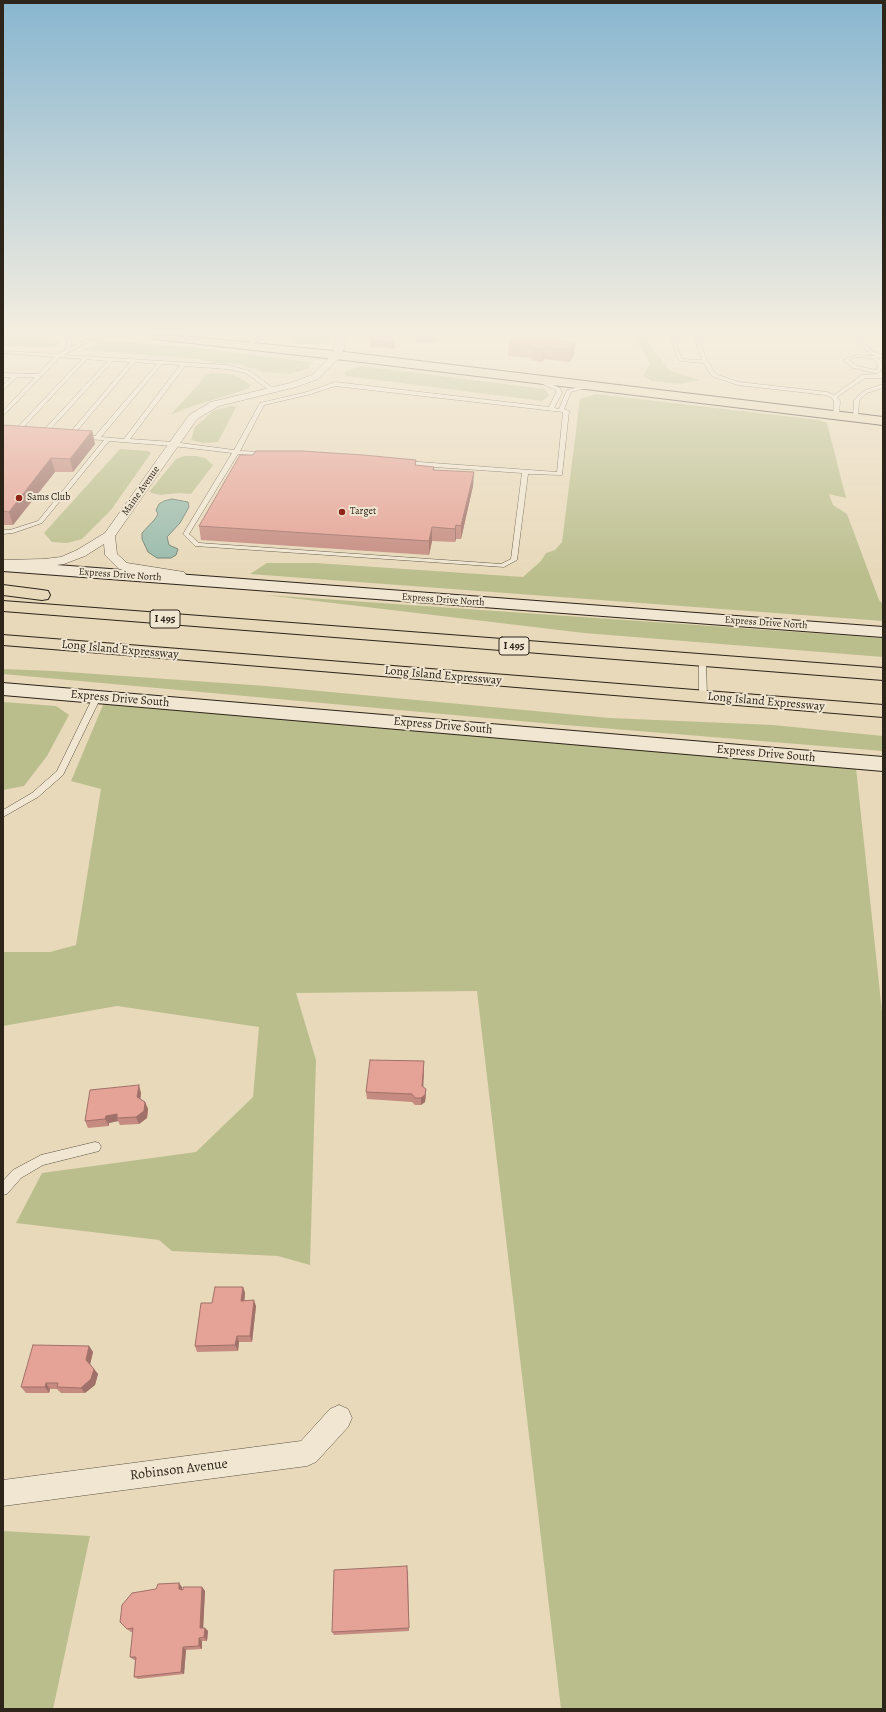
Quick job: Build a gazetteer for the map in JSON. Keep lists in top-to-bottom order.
{
  "streets": {
    "main road": [
      "Express Drive North",
      "I 495",
      "Long Island Expressway",
      "Express Drive South"
    ],
    "street": ["Maine Avenue", "Robinson Avenue"]
  },
  "places": ["Sams Club", "Target"]
}
